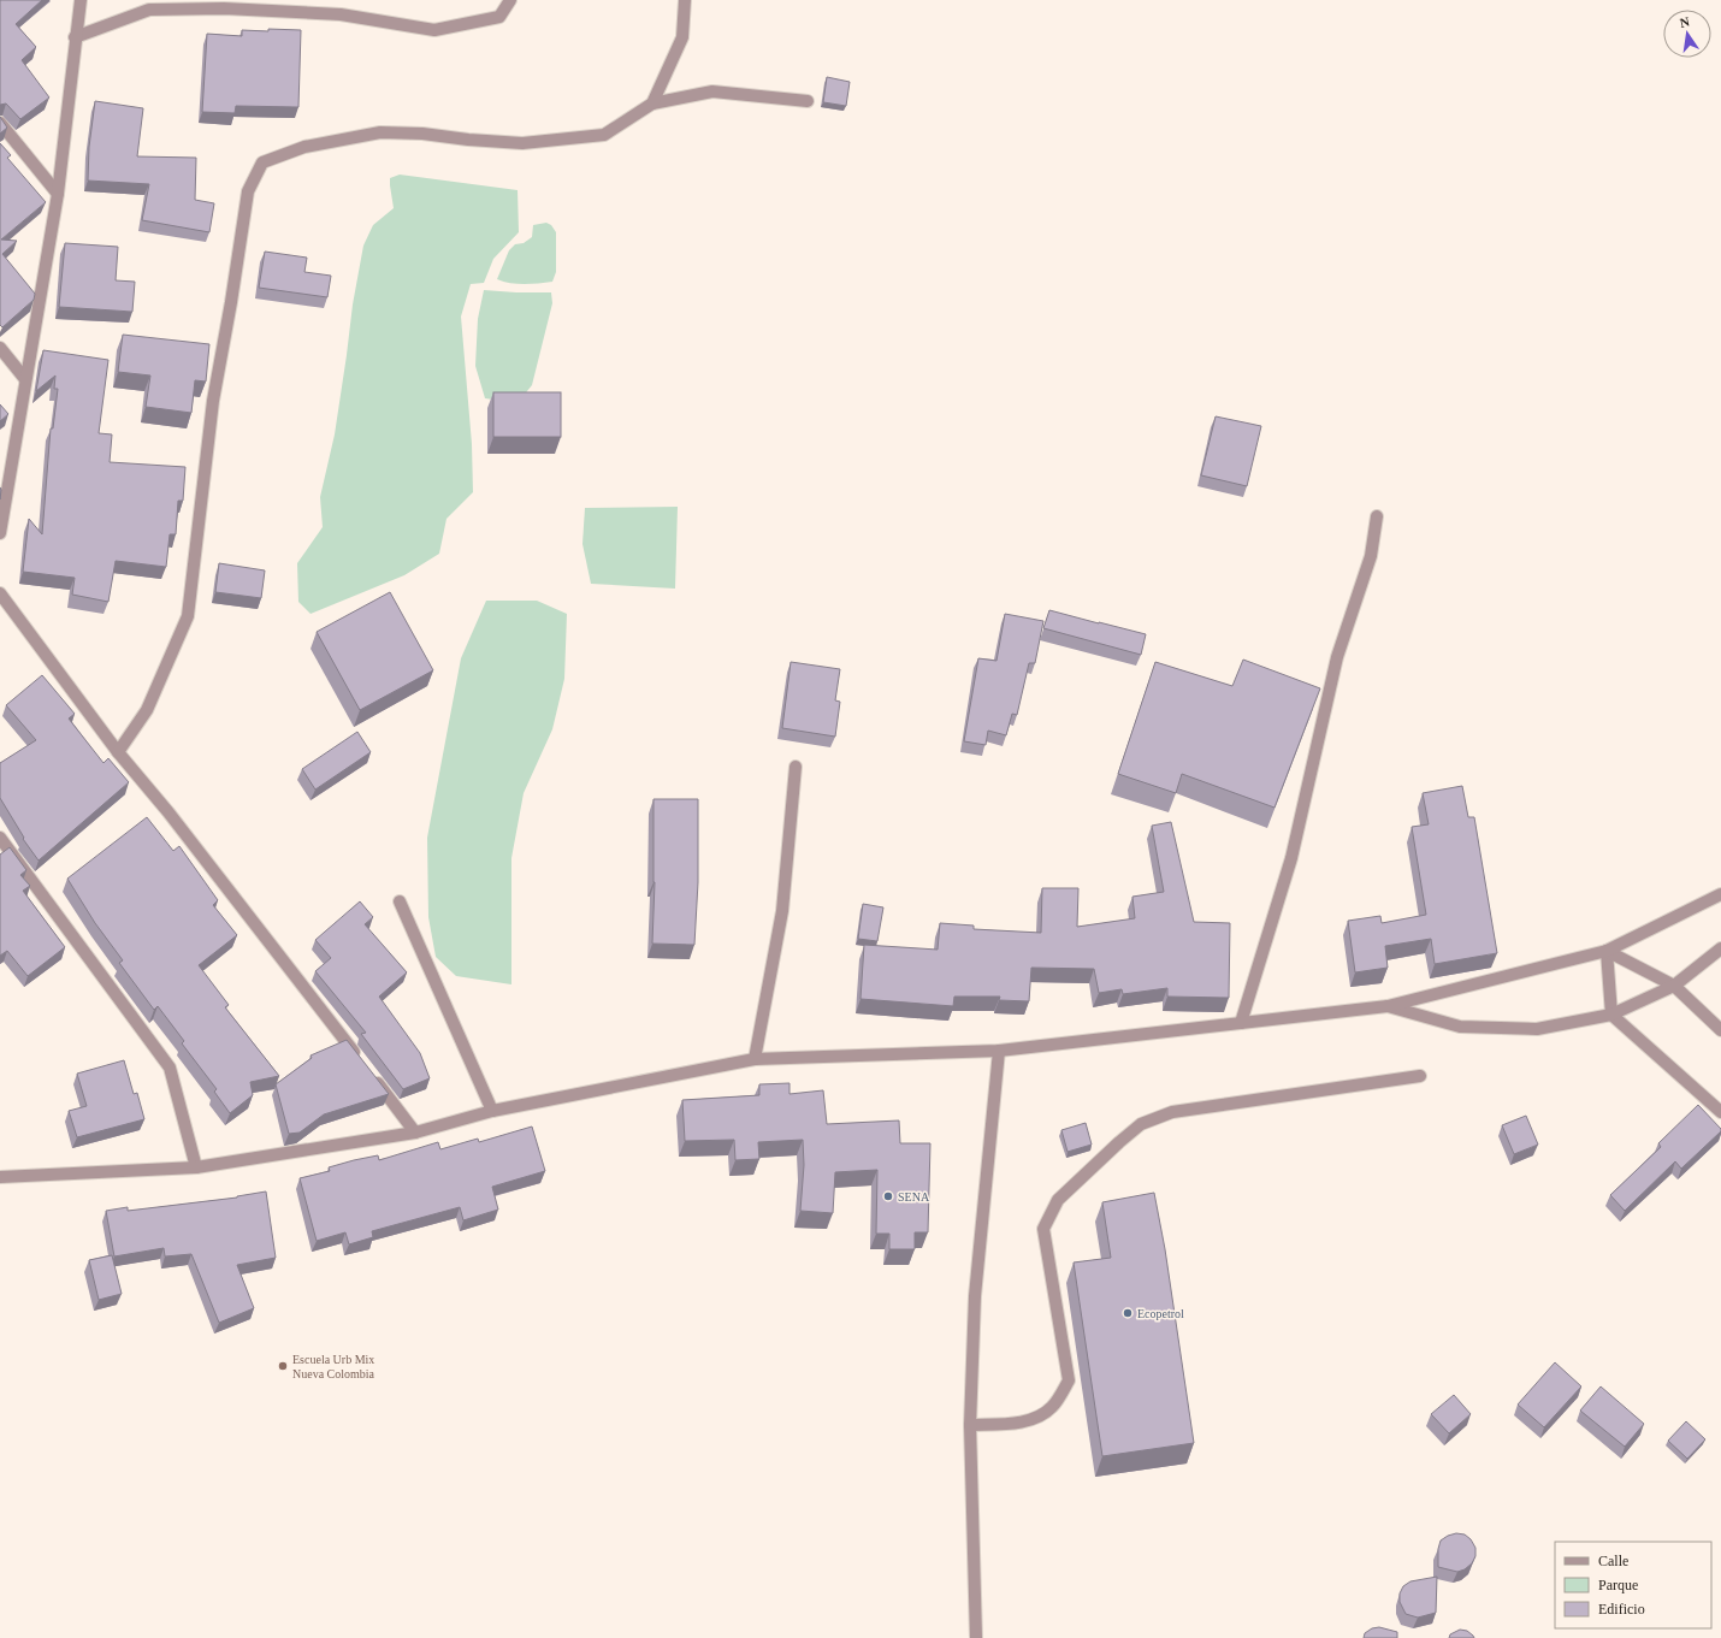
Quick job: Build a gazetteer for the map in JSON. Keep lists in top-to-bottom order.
{
  "places": ["SENA", "Ecopetrol", "Escuela Urb Mix Nueva Colombia"],
  "legend": ["Calle", "Parque", "Edificio"],
  "north": "top"
}
